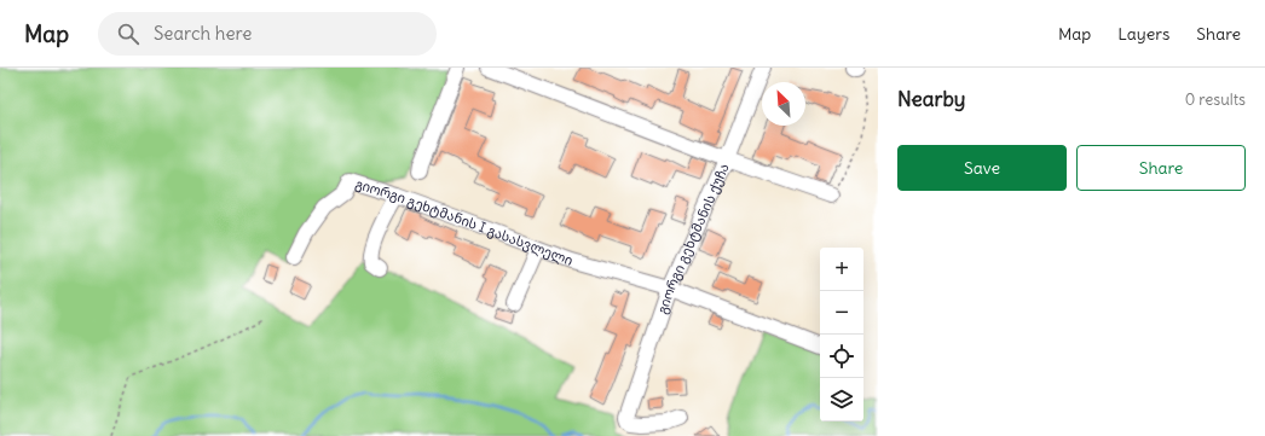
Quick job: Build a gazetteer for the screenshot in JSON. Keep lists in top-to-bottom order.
{
  "streets": {
    "street": ["გიორგი გეხტმანის I გასასვლელი", "გიორგი გეხტმანის ქუჩა"]
  },
  "crossings": [
    ["გიორგი გეხტმანის I გასასვლელი", "გიორგი გეხტმანის ქუჩა"]
  ],
  "north": "top left",
  "page": {
    "header": "Map",
    "search": "Search here",
    "nav": ["Map", "Layers", "Share"],
    "heading": ["Nearby", "0 results"],
    "buttons": ["Save", "Share"],
    "map_buttons": ["+", "−"]
  }
}
